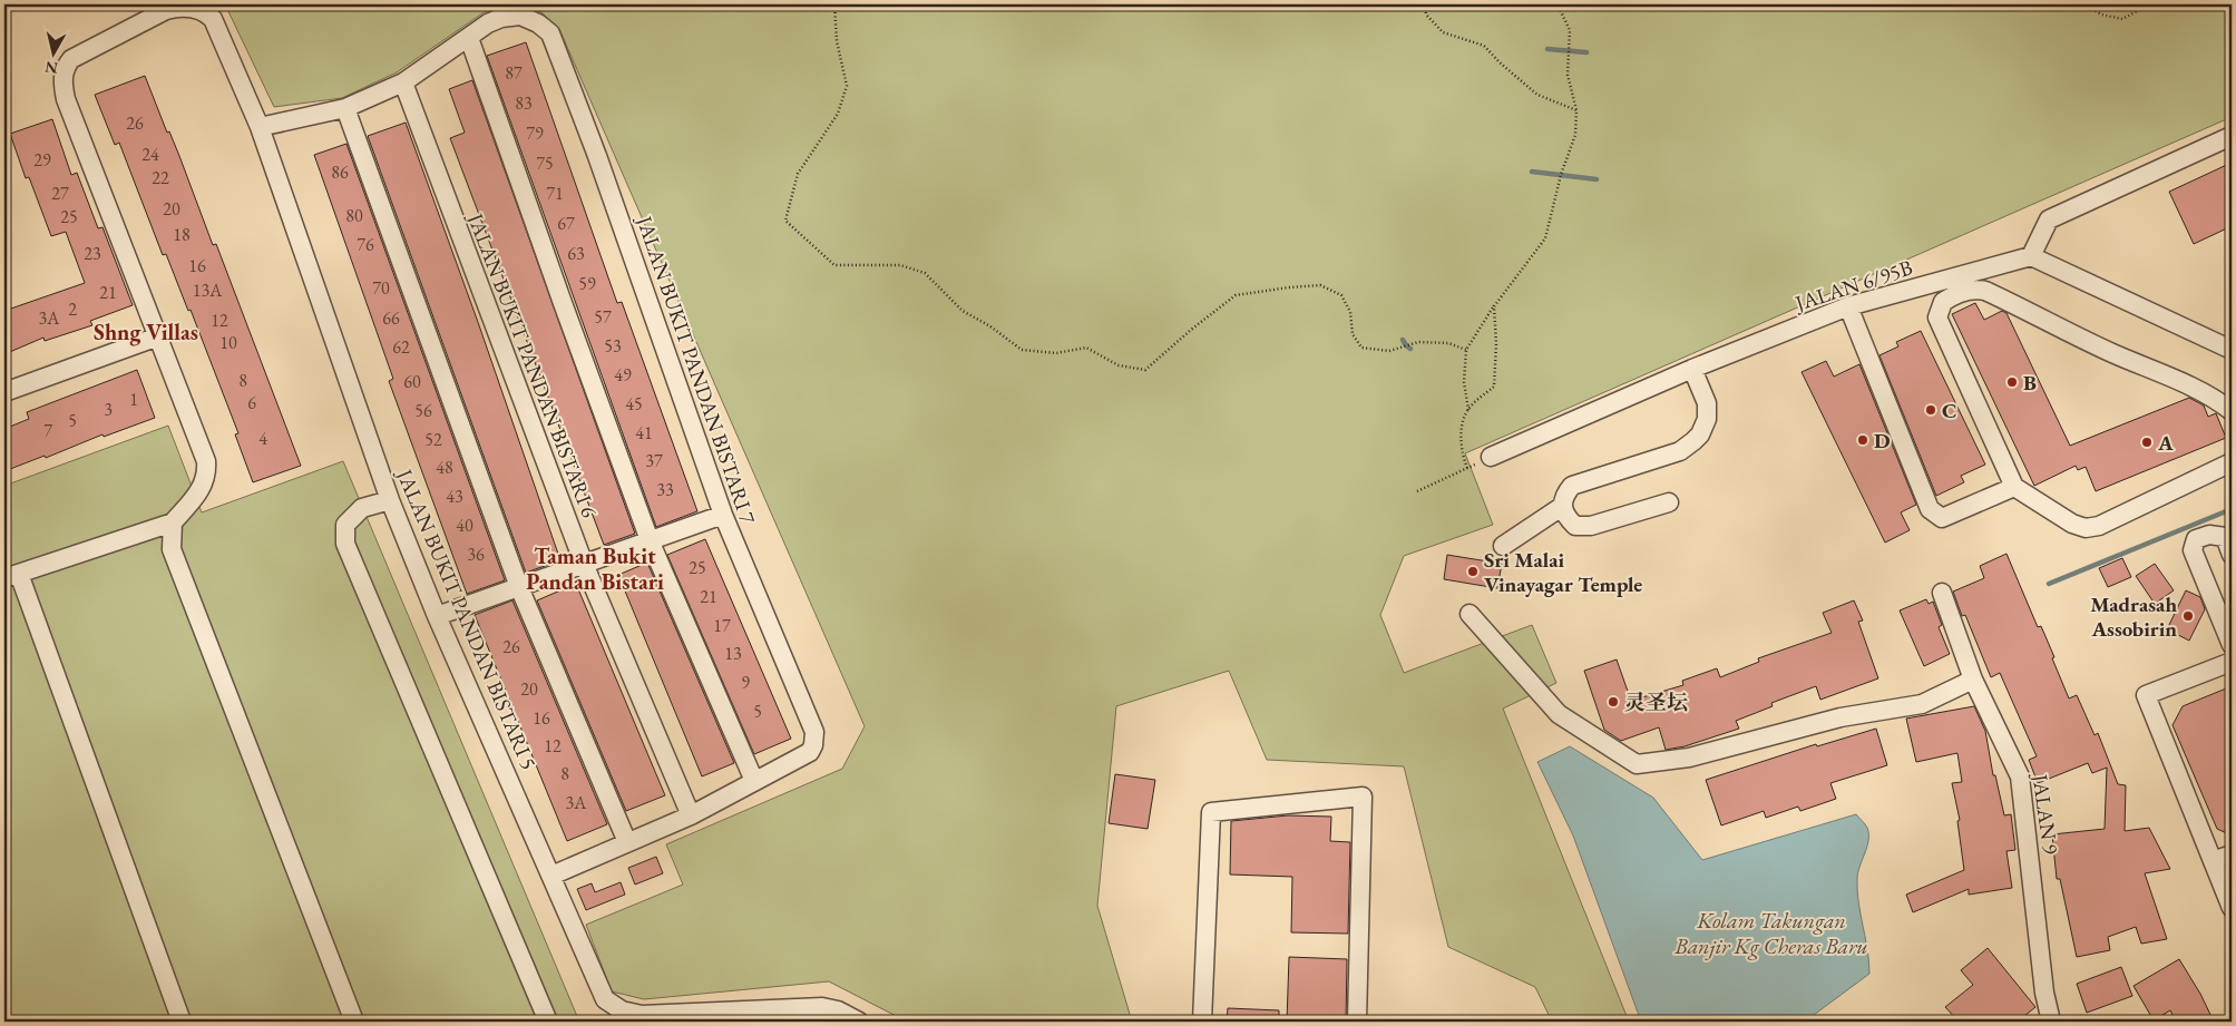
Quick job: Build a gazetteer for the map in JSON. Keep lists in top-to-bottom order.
{
  "streets": {
    "street": [
      "JALAN 6/95B",
      "JALAN BUKIT PANDAN BISTARI 6",
      "JALAN BUKIT PANDAN BISTARI 7",
      "JALAN BUKIT PANDAN BISTARI 5",
      "JALAN 9"
    ]
  },
  "crossings": [
    ["JALAN BUKIT PANDAN BISTARI 6", "JALAN BUKIT PANDAN BISTARI 7"],
    ["JALAN BUKIT PANDAN BISTARI 7", "JALAN BUKIT PANDAN BISTARI 5"]
  ],
  "districts": ["Shng Villas", "Taman Bukit Pandan Bistari"],
  "water": ["Kolam Takungan Banjir Kg Cheras Baru"],
  "places": [
    "B",
    "C",
    "D",
    "A",
    "Sri Malai Vinayagar Temple",
    "Madrasah Assobirin",
    "灵圣坛"
  ],
  "house_numbers": [
    "87",
    "83",
    "26",
    "79",
    "24",
    "29",
    "75",
    "86",
    "22",
    "27",
    "71",
    "20",
    "80",
    "25",
    "67",
    "18",
    "76",
    "23",
    "63",
    "16",
    "59",
    "70",
    "13A",
    "21",
    "2",
    "57",
    "3A",
    "66",
    "12",
    "10",
    "53",
    "62",
    "49",
    "8",
    "60",
    "1",
    "6",
    "45",
    "3",
    "56",
    "5",
    "7",
    "41",
    "4",
    "52",
    "37",
    "48",
    "33",
    "43",
    "40",
    "36",
    "25",
    "21",
    "17",
    "26",
    "13",
    "9",
    "20",
    "5",
    "16",
    "12",
    "8",
    "3A"
  ],
  "north": "bottom"
}
